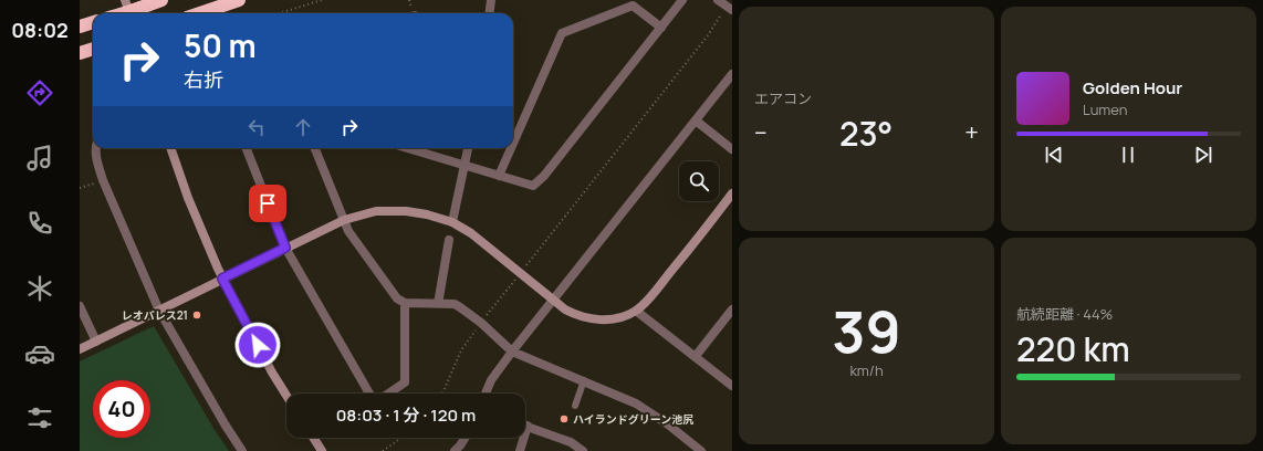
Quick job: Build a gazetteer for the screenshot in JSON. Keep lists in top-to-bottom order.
{
  "places": ["レオパレス21", "ハイランドグリーン池尻"],
  "page": {
    "tabs": "08:02",
    "tile": [
      "エアコン",
      ["39", "km/h"],
      ["航続距離 · 44%", "220 km"]
    ],
    "turn": ["50 m", "右折"],
    "song": ["Golden Hour", "Lumen"],
    "heat": ["−", "23°", "+"],
    "limit": "40",
    "trip": "08:03 · 1 分 · 120 m"
  }
}
